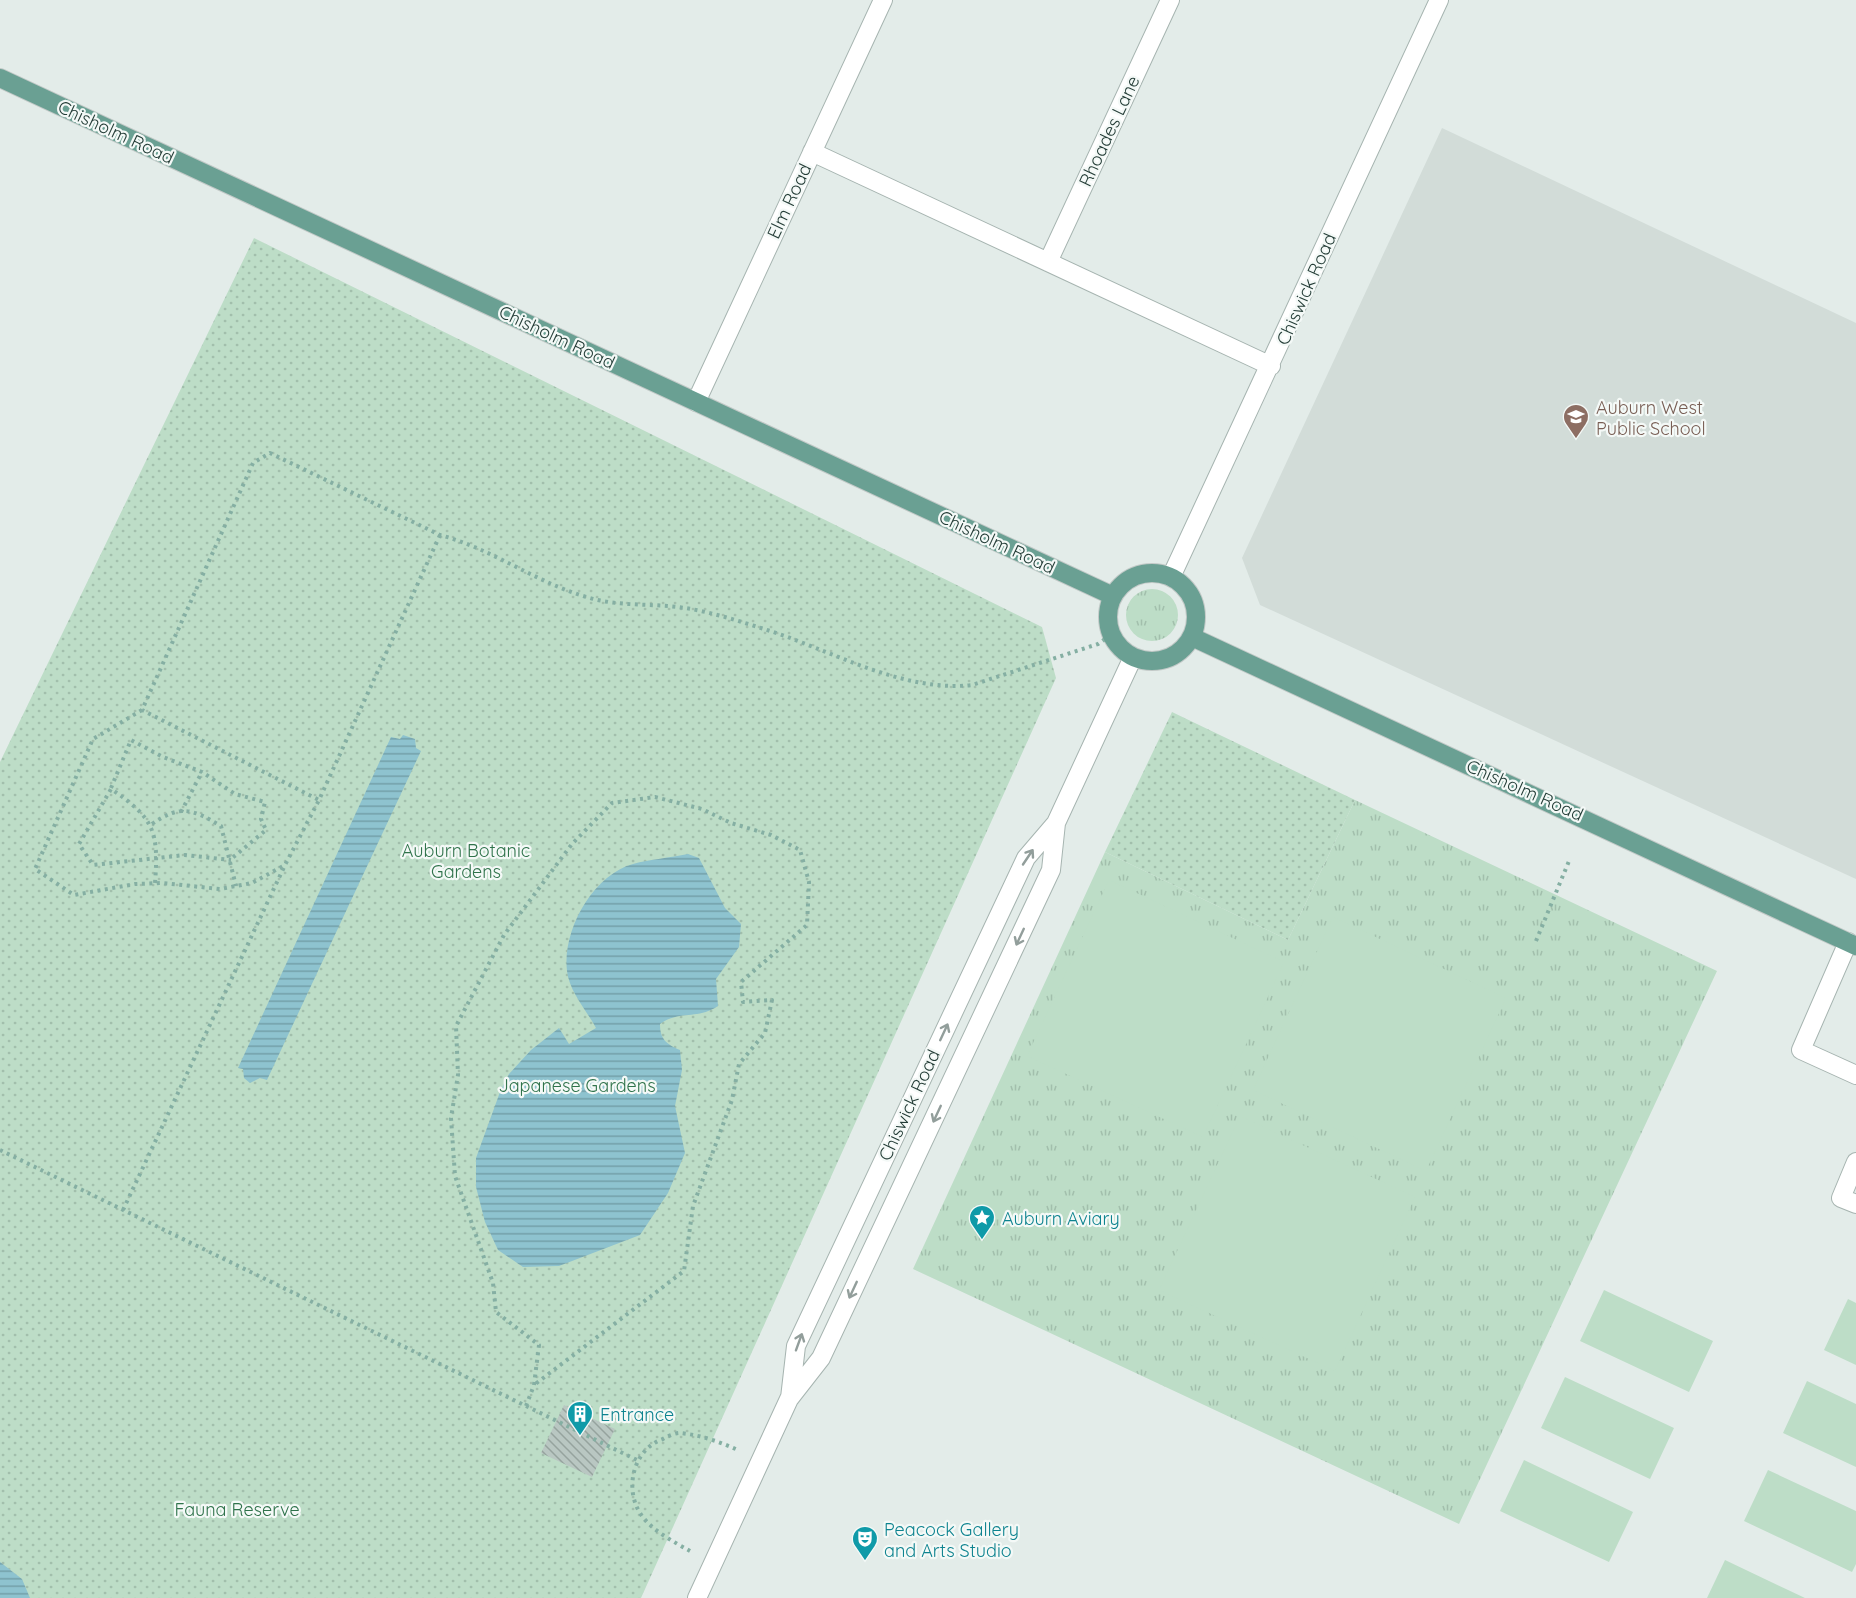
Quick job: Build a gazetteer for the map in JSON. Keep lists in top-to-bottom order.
{
  "streets": {
    "main road": ["Chisholm Road"],
    "street": ["Rhoades Lane", "Elm Road", "Chiswick Road"]
  },
  "crossings": [
    ["Chisholm Road", "Elm Road"],
    ["Chisholm Road", "Chiswick Road"]
  ],
  "parks": ["Auburn Botanic Gardens", "Japanese Gardens", "Fauna Reserve"],
  "places": {
    "school or university": ["Auburn West Public School"],
    "place": ["Auburn Aviary"],
    "building": ["Entrance"],
    "theatre": ["Peacock Gallery and Arts Studio"]
  }
}
